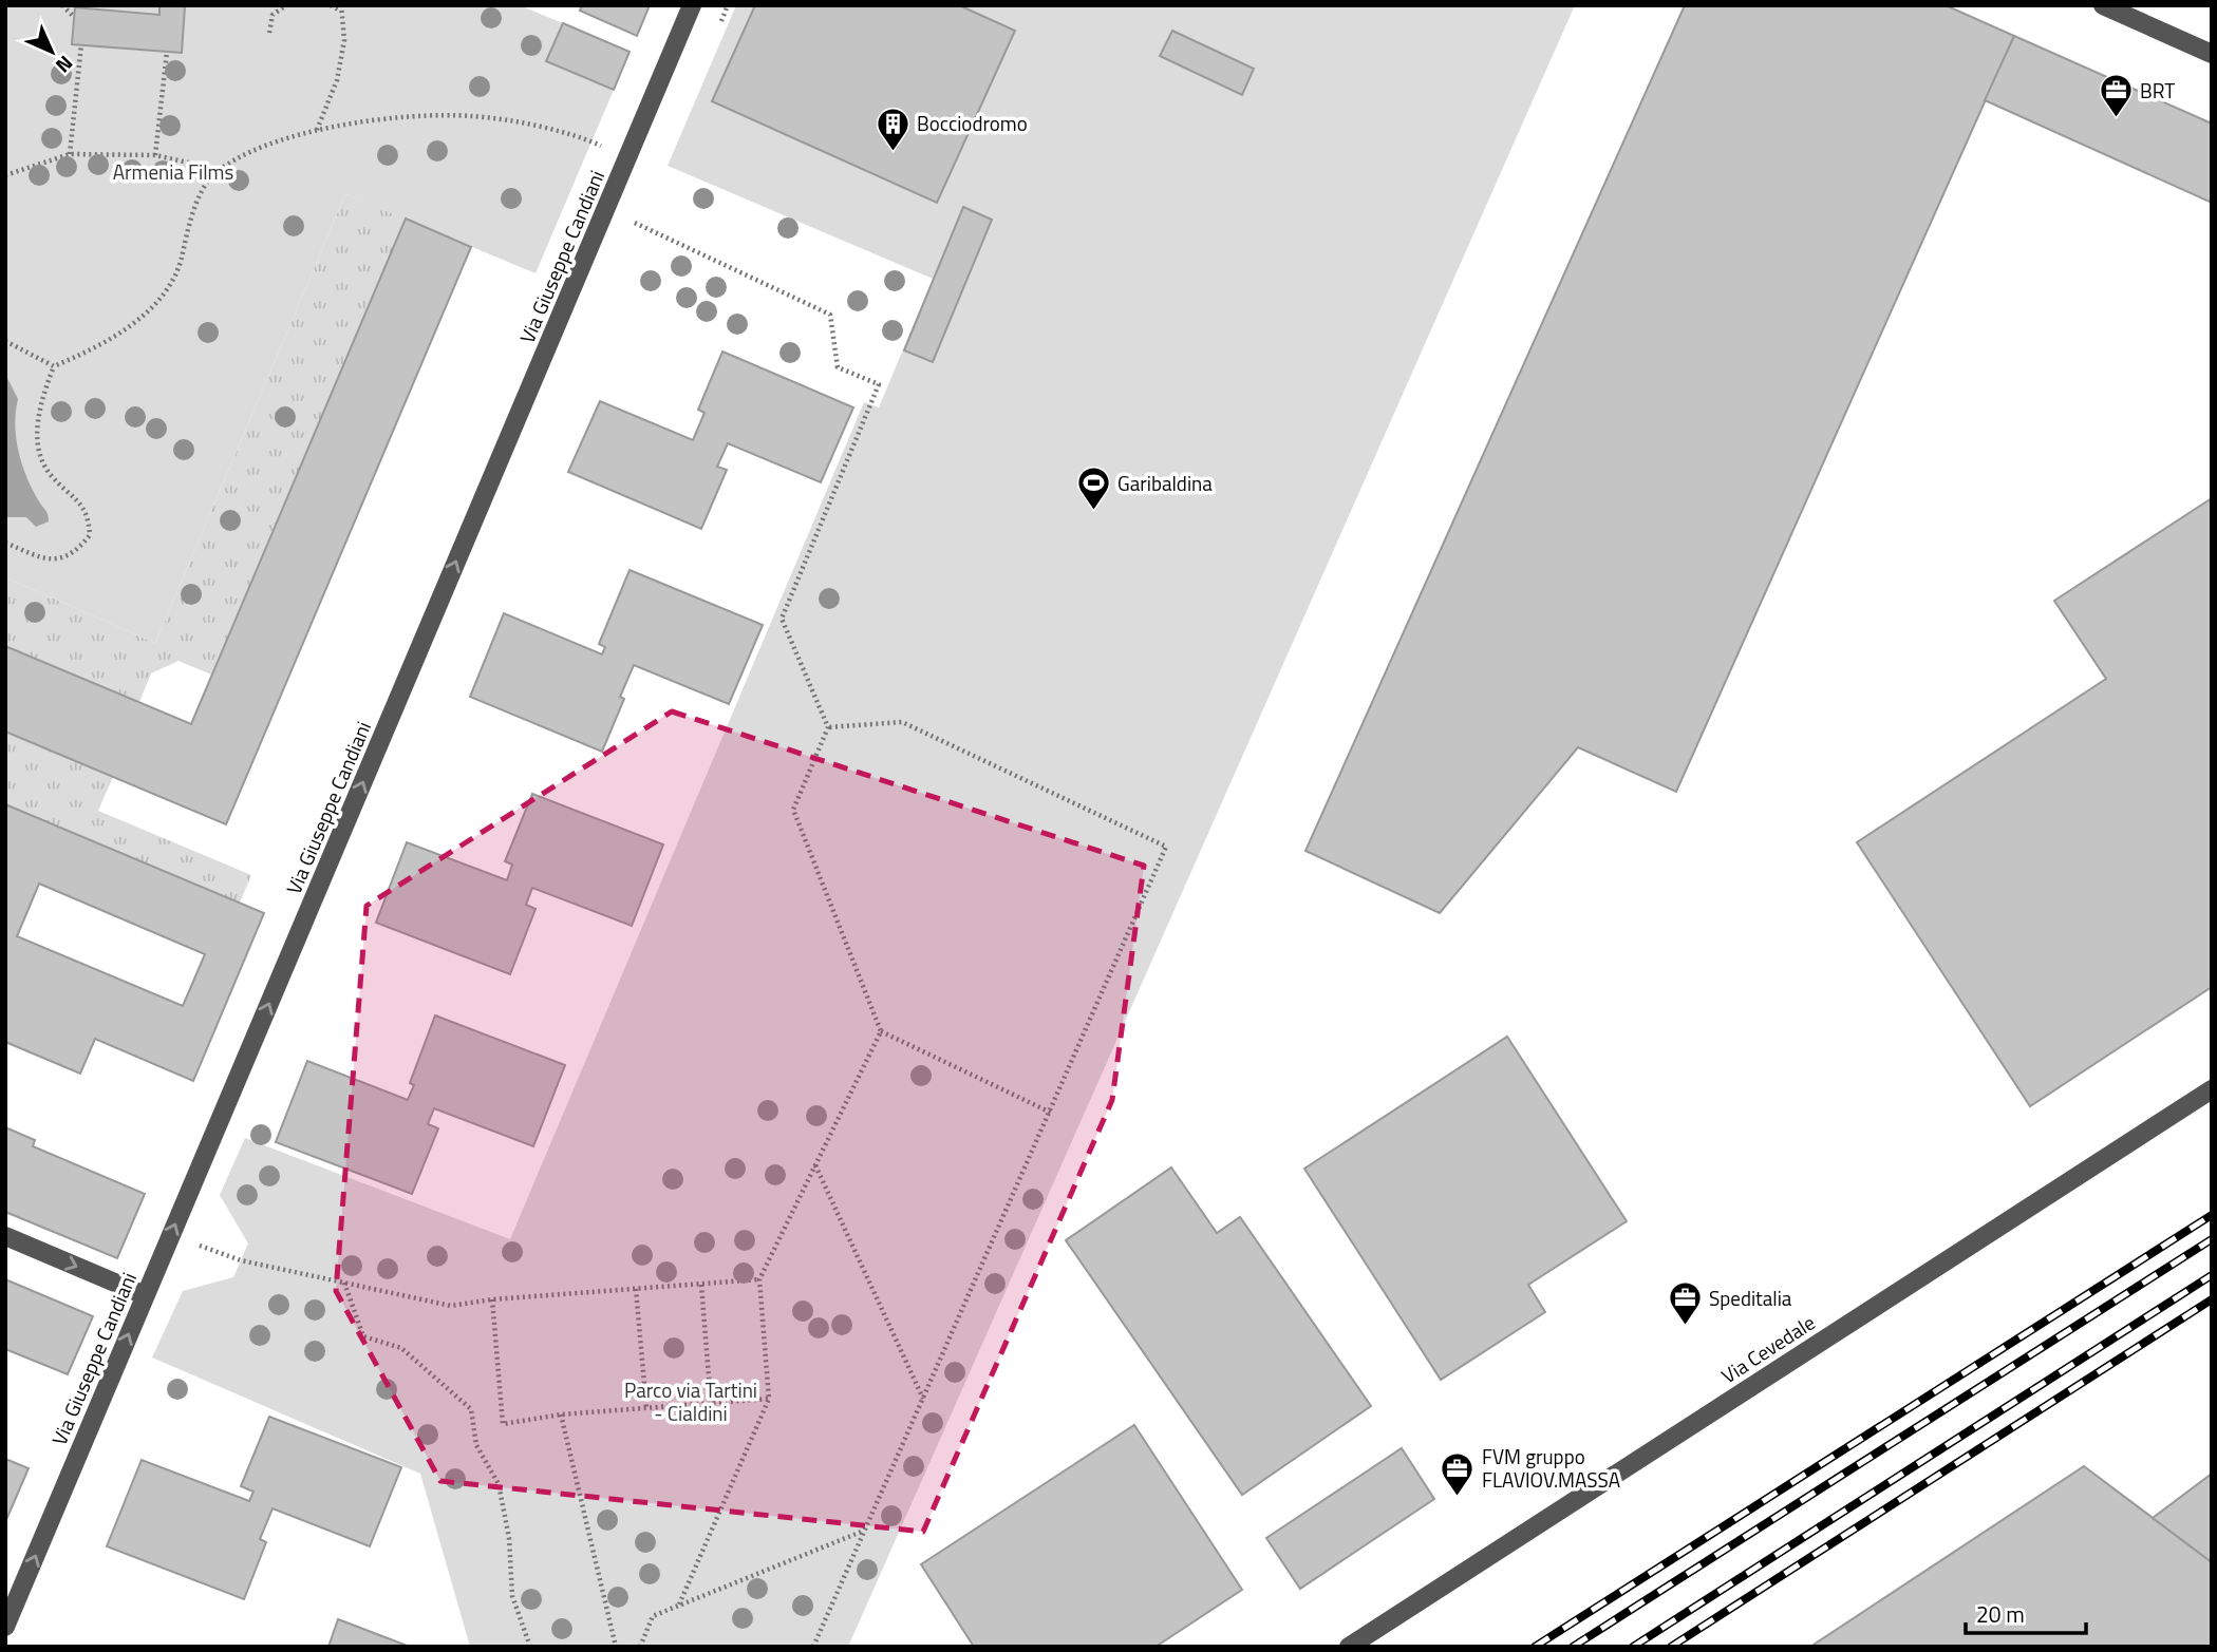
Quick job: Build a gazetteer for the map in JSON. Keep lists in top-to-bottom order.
{
  "streets": {
    "street": ["Via Giuseppe Candiani", "Via Cevedale"]
  },
  "one_way": ["Via Giuseppe Candiani"],
  "parks": ["Armenia Films", "Parco via Tartini - Cialdini"],
  "places": {
    "office": ["BRT", "Speditalia", "FVM gruppo FLAVIOV.MASSA"],
    "building": ["Bocciodromo"],
    "sports": ["Garibaldina"]
  },
  "scale_bar": "20 m",
  "north": "bottom right"
}
